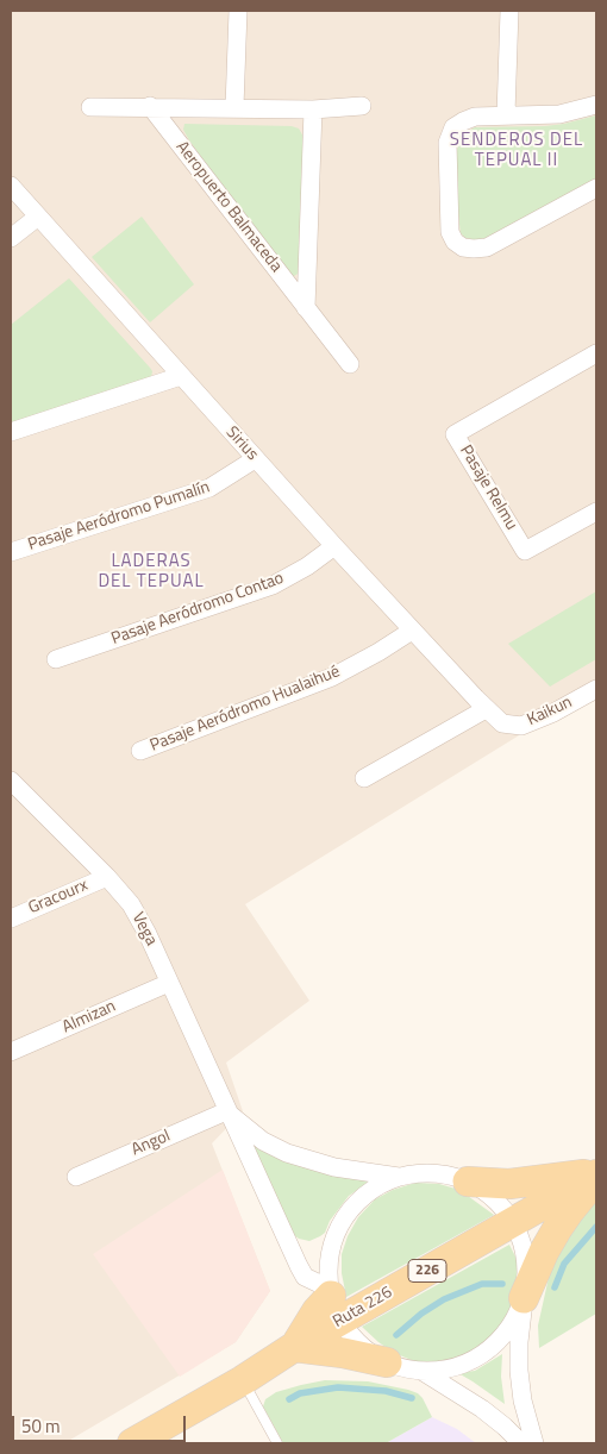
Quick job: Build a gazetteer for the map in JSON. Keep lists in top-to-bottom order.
{
  "streets": {
    "main road": ["226", "Ruta 226"],
    "street": [
      "Aeropuerto Balmaceda",
      "Sirius",
      "Pasaje Relmu",
      "Pasaje Aeródromo Pumalín",
      "Pasaje Aeródromo Contao",
      "Pasaje Aeródromo Hualaihué",
      "Kaikun",
      "Gracourx",
      "Vega",
      "Almizan",
      "Angol"
    ]
  },
  "crossings": [
    ["Sirius", "Pasaje Aeródromo Pumalín"],
    ["Sirius", "Pasaje Aeródromo Contao"],
    ["Sirius", "Pasaje Aeródromo Hualaihué"],
    ["Sirius", "Kaikun"],
    ["Gracourx", "Vega"],
    ["Vega", "Almizan"],
    ["Vega", "Angol"],
    ["Vega", "Ruta 226"]
  ],
  "districts": ["SENDEROS DEL TEPUAL II", "LADERAS DEL TEPUAL"],
  "scale_bar": "50 m"
}
